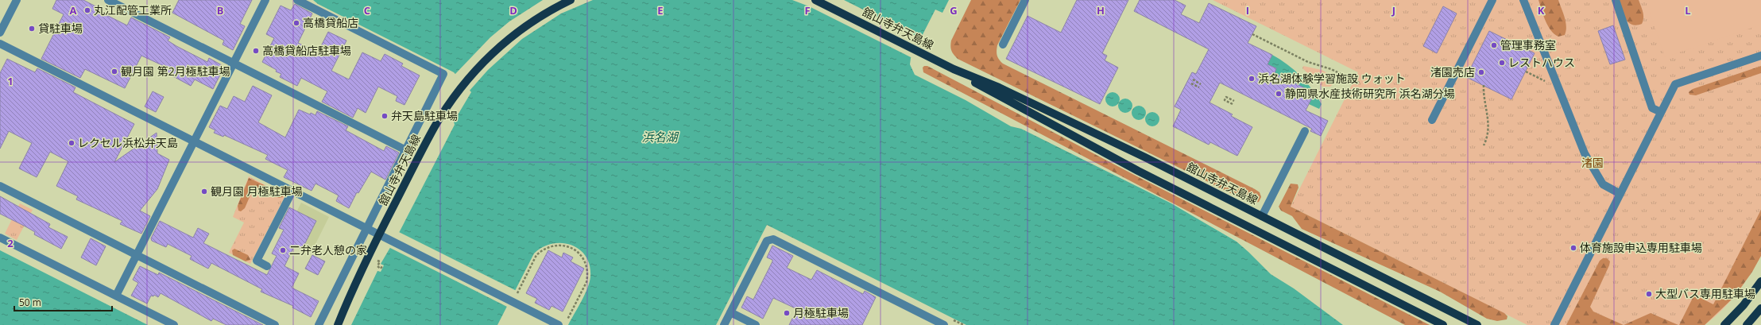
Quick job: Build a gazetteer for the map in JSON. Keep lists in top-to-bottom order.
{
  "streets": {
    "main road": ["舘山寺弁天島線"]
  },
  "water": ["浜名湖"],
  "parks": ["渚園"],
  "places": [
    "丸江配管工業所",
    "高橋貸船店",
    "貸駐車場",
    "管理事務室",
    "高橋貸船店駐車場",
    "レストハウス",
    "観月園 第2月極駐車場",
    "渚園売店",
    "浜名湖体験学習施設 ウォット",
    "静岡県水産技術研究所 浜名湖分場",
    "弁天島駐車場",
    "レクセル浜松弁天島",
    "観月園 月極駐車場",
    "体育施設申込専用駐車場",
    "二弁老人憩の家",
    "大型バス専用駐車場",
    "月極駐車場"
  ],
  "scale_bar": "50 m",
  "grid": {
    "columns": [
      "A",
      "B",
      "C",
      "D",
      "E",
      "F",
      "G",
      "H",
      "I",
      "J",
      "K",
      "L"
    ],
    "rows": ["1", "2"]
  }
}
